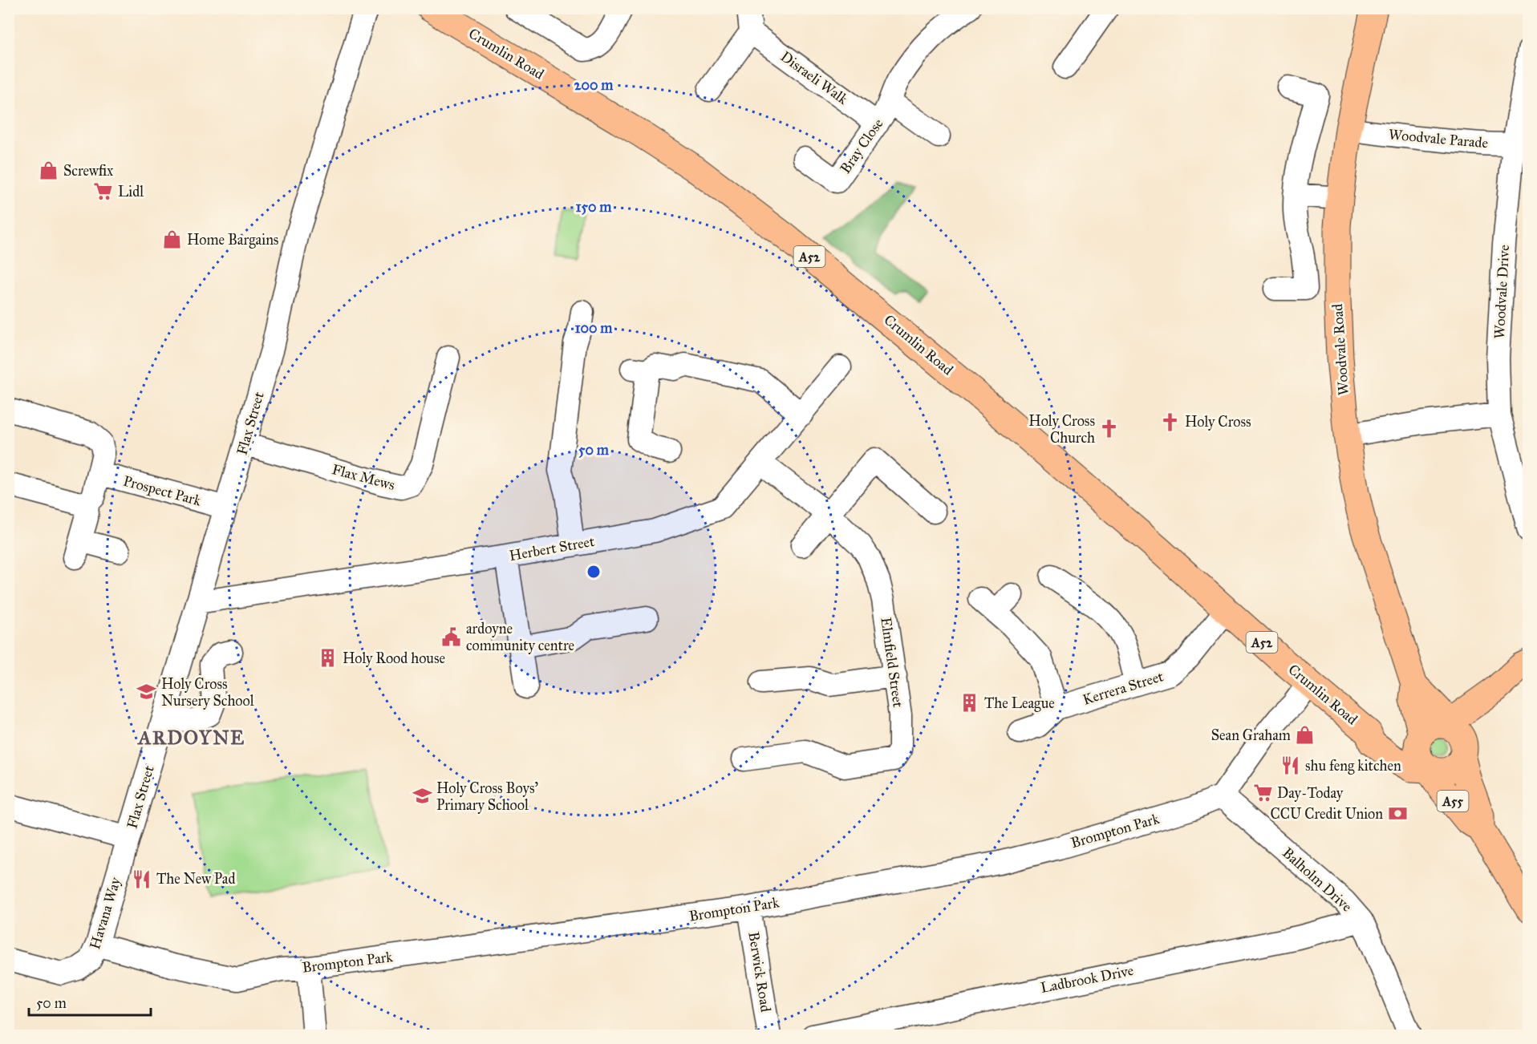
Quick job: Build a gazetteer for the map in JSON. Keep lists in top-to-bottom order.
{
  "streets": {
    "main road": [
      "Crumlin Road",
      "A52",
      "Woodvale Road",
      "A55"
    ],
    "street": [
      "Disraeli Walk",
      "Woodvale Parade",
      "Bray Close",
      "Woodvale Drive",
      "Flax Street",
      "Flax Mews",
      "Prospect Park",
      "Herbert Street",
      "Elmfield Street",
      "Kerrera Street",
      "Brompton Park",
      "Balholm Drive",
      "Havana Way",
      "Berwick Road",
      "Ladbrook Drive"
    ]
  },
  "crossings": [
    ["Crumlin Road", "Woodvale Road"],
    ["Crumlin Road", "Kerrera Street"],
    ["Crumlin Road", "A55"],
    ["Disraeli Walk", "Bray Close"],
    ["Woodvale Parade", "Woodvale Drive"],
    ["Woodvale Parade", "Woodvale Road"],
    ["Woodvale Road", "A55"],
    ["Flax Street", "Flax Mews"],
    ["Flax Street", "Prospect Park"],
    ["Flax Street", "Herbert Street"],
    ["Flax Street", "Havana Way"],
    ["Herbert Street", "Elmfield Street"],
    ["Brompton Park", "Balholm Drive"],
    ["Brompton Park", "Havana Way"],
    ["Brompton Park", "Berwick Road"],
    ["Balholm Drive", "Ladbrook Drive"]
  ],
  "districts": ["ARDOYNE"],
  "places": {
    "shop": ["Screwfix", "Home Bargains", "Sean Graham"],
    "supermarket": ["Lidl", "Day-Today"],
    "church": ["Holy Cross", "Holy Cross Church"],
    "public building": ["ardoyne community centre"],
    "building": ["Holy Rood house", "The League"],
    "school or university": ["Holy Cross Nursery School", "Holy Cross Boys' Primary School"],
    "restaurant": ["shu feng kitchen", "The New Pad"],
    "bank": ["CCU Credit Union"]
  },
  "scale_bar": "50 m",
  "rings": [
    "200 m",
    "150 m",
    "100 m",
    "50 m"
  ]
}
